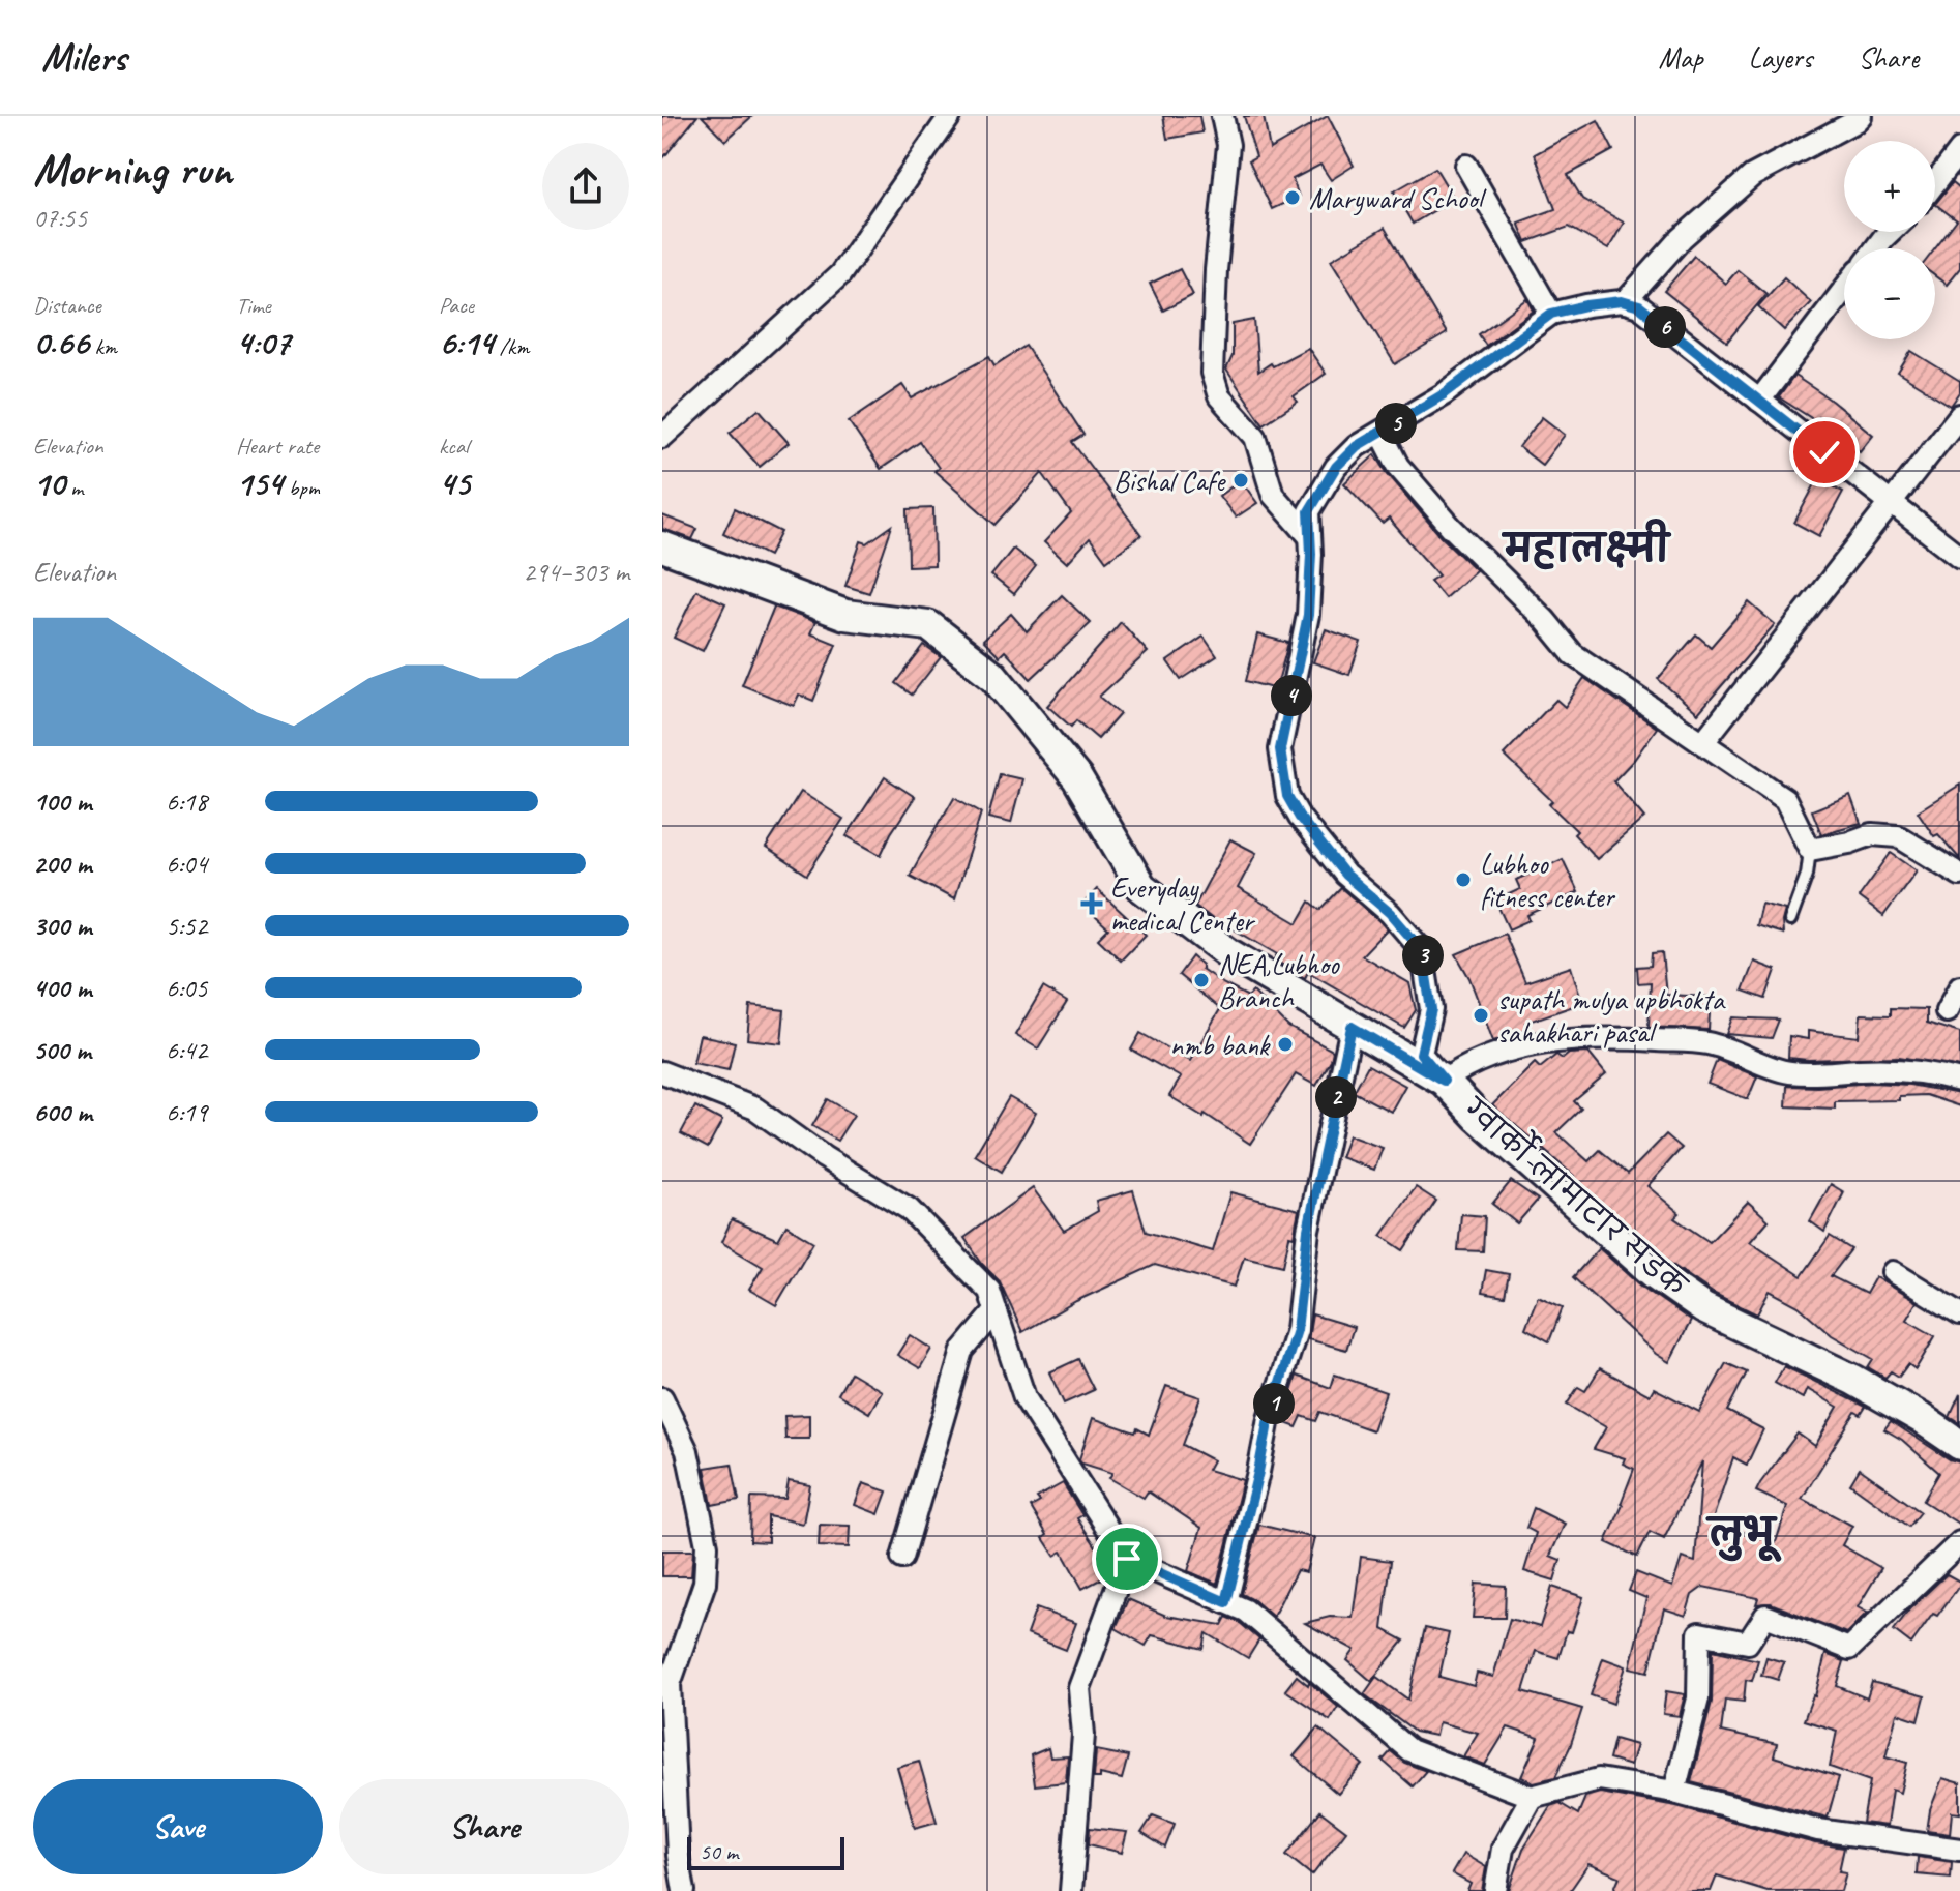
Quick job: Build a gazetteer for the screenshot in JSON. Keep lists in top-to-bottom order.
{
  "streets": {
    "main road": ["ग्वार्को-लामाटार सडक"]
  },
  "districts": ["महालक्ष्मी", "लुभू"],
  "places": {
    "other": [
      "Maryward School",
      "Bishal Cafe",
      "Lubhoo fitness center",
      "NEA,Lubhoo Branch",
      "supath mulya upbhokta sahakhari pasal",
      "nmb bank"
    ],
    "health": ["Everyday medical Center"]
  },
  "scale_bar": "50 m",
  "page": {
    "header": "Milers",
    "nav": ["Map", "Layers", "Share"],
    "heading": ["Morning run", "07:55"],
    "map_buttons": ["+", "−"],
    "stats": [
      ["Distance", "0.66 km"],
      ["Time", "4:07"],
      ["Pace", "6:14 /km"],
      ["Elevation", "10 m"],
      ["Heart rate", "154 bpm"],
      ["kcal", "45"]
    ],
    "pins": [
      "6",
      "5",
      "4",
      "3",
      "2",
      "1"
    ],
    "chart": ["Elevation", "294–303 m"],
    "list": [
      {
        "name": "100 m",
        "note": "6:18"
      },
      {
        "name": "200 m",
        "note": "6:04"
      },
      {
        "name": "300 m",
        "note": "5:52"
      },
      {
        "name": "400 m",
        "note": "6:05"
      },
      {
        "name": "500 m",
        "note": "6:42"
      },
      {
        "name": "600 m",
        "note": "6:19"
      }
    ],
    "buttons": ["Save", "Share"],
    "scale": "50 m"
  }
}
